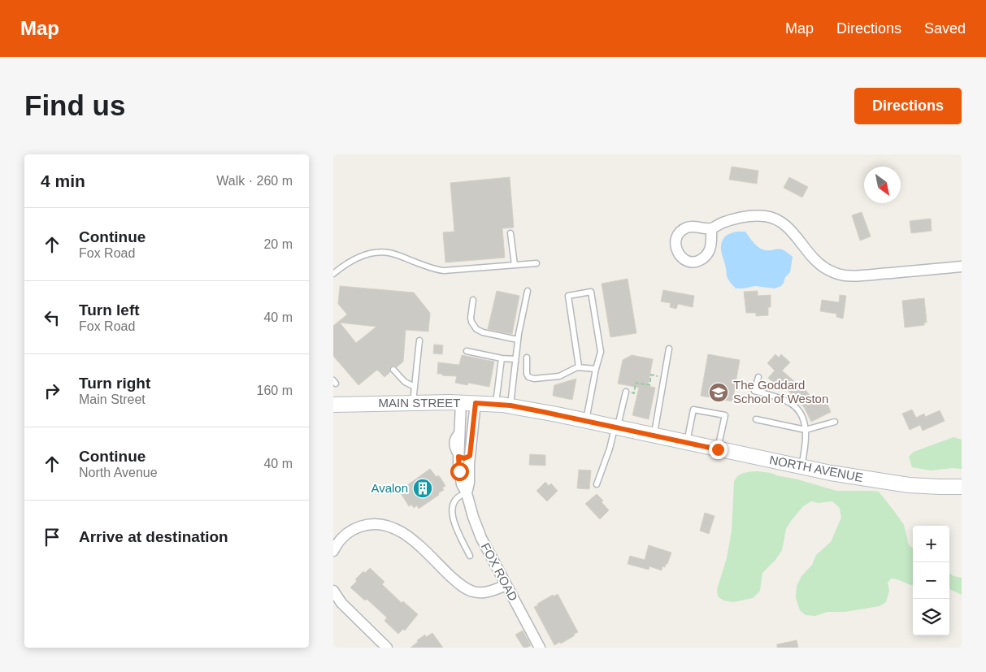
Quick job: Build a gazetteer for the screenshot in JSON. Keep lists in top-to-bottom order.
{
  "streets": {
    "main road": ["MAIN STREET", "NORTH AVENUE"],
    "street": ["FOX ROAD"]
  },
  "crossings": [
    ["MAIN STREET", "NORTH AVENUE"],
    ["MAIN STREET", "FOX ROAD"]
  ],
  "places": {
    "school or university": ["The Goddard School of Weston"],
    "building": ["Avalon"]
  },
  "north": "bottom right",
  "page": {
    "header": "Map",
    "nav": ["Map", "Directions", "Saved"],
    "buttons": "Directions",
    "title": "Find us",
    "heading": ["4 min", "Walk · 260 m"],
    "list": [
      ["Continue", "Fox Road", "20 m"],
      ["Turn left", "Fox Road", "40 m"],
      ["Turn right", "Main Street", "160 m"],
      ["Continue", "North Avenue", "40 m"],
      "Arrive at destination"
    ],
    "map_buttons": ["+", "−"]
  }
}
